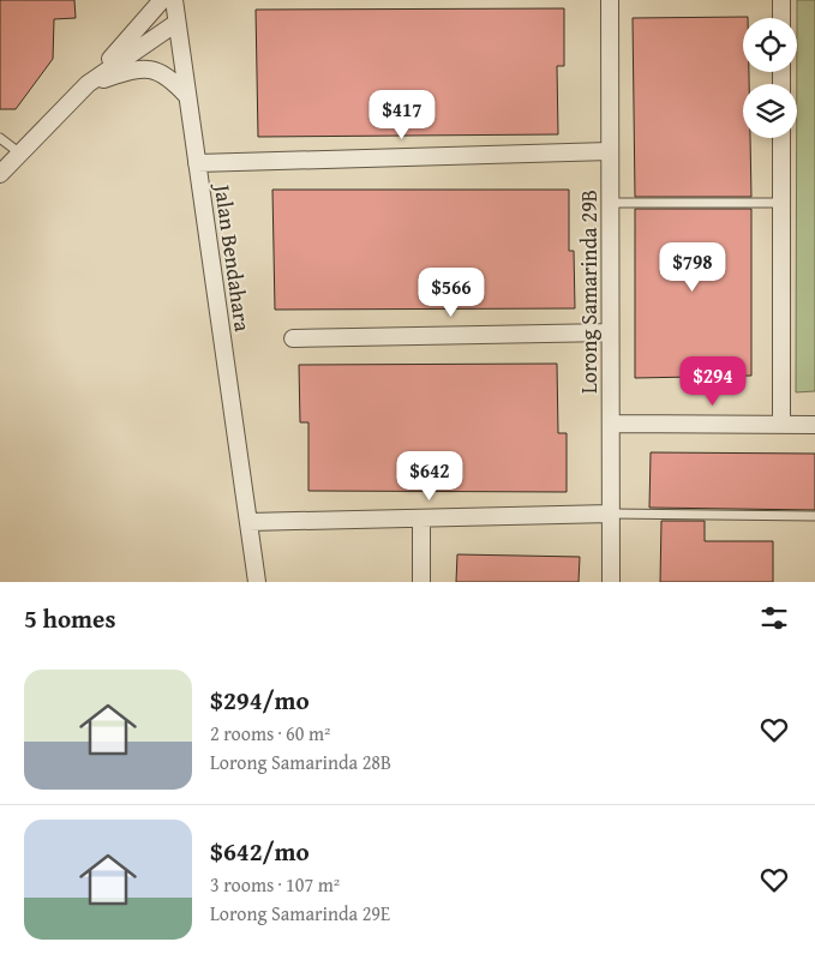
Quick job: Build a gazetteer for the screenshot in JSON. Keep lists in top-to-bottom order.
{
  "streets": {
    "street": ["Jalan Bendahara", "Lorong Samarinda 29B"]
  },
  "page": {
    "price": [
      "$417",
      "$798",
      "$566",
      "$294",
      "$642"
    ],
    "heading": "5 homes",
    "list": [
      {
        "name": "$294/mo",
        "note": "2 rooms · 60 m² · Lorong Samarinda 28B"
      },
      {
        "name": "$642/mo",
        "note": "3 rooms · 107 m² · Lorong Samarinda 29E"
      }
    ]
  }
}
